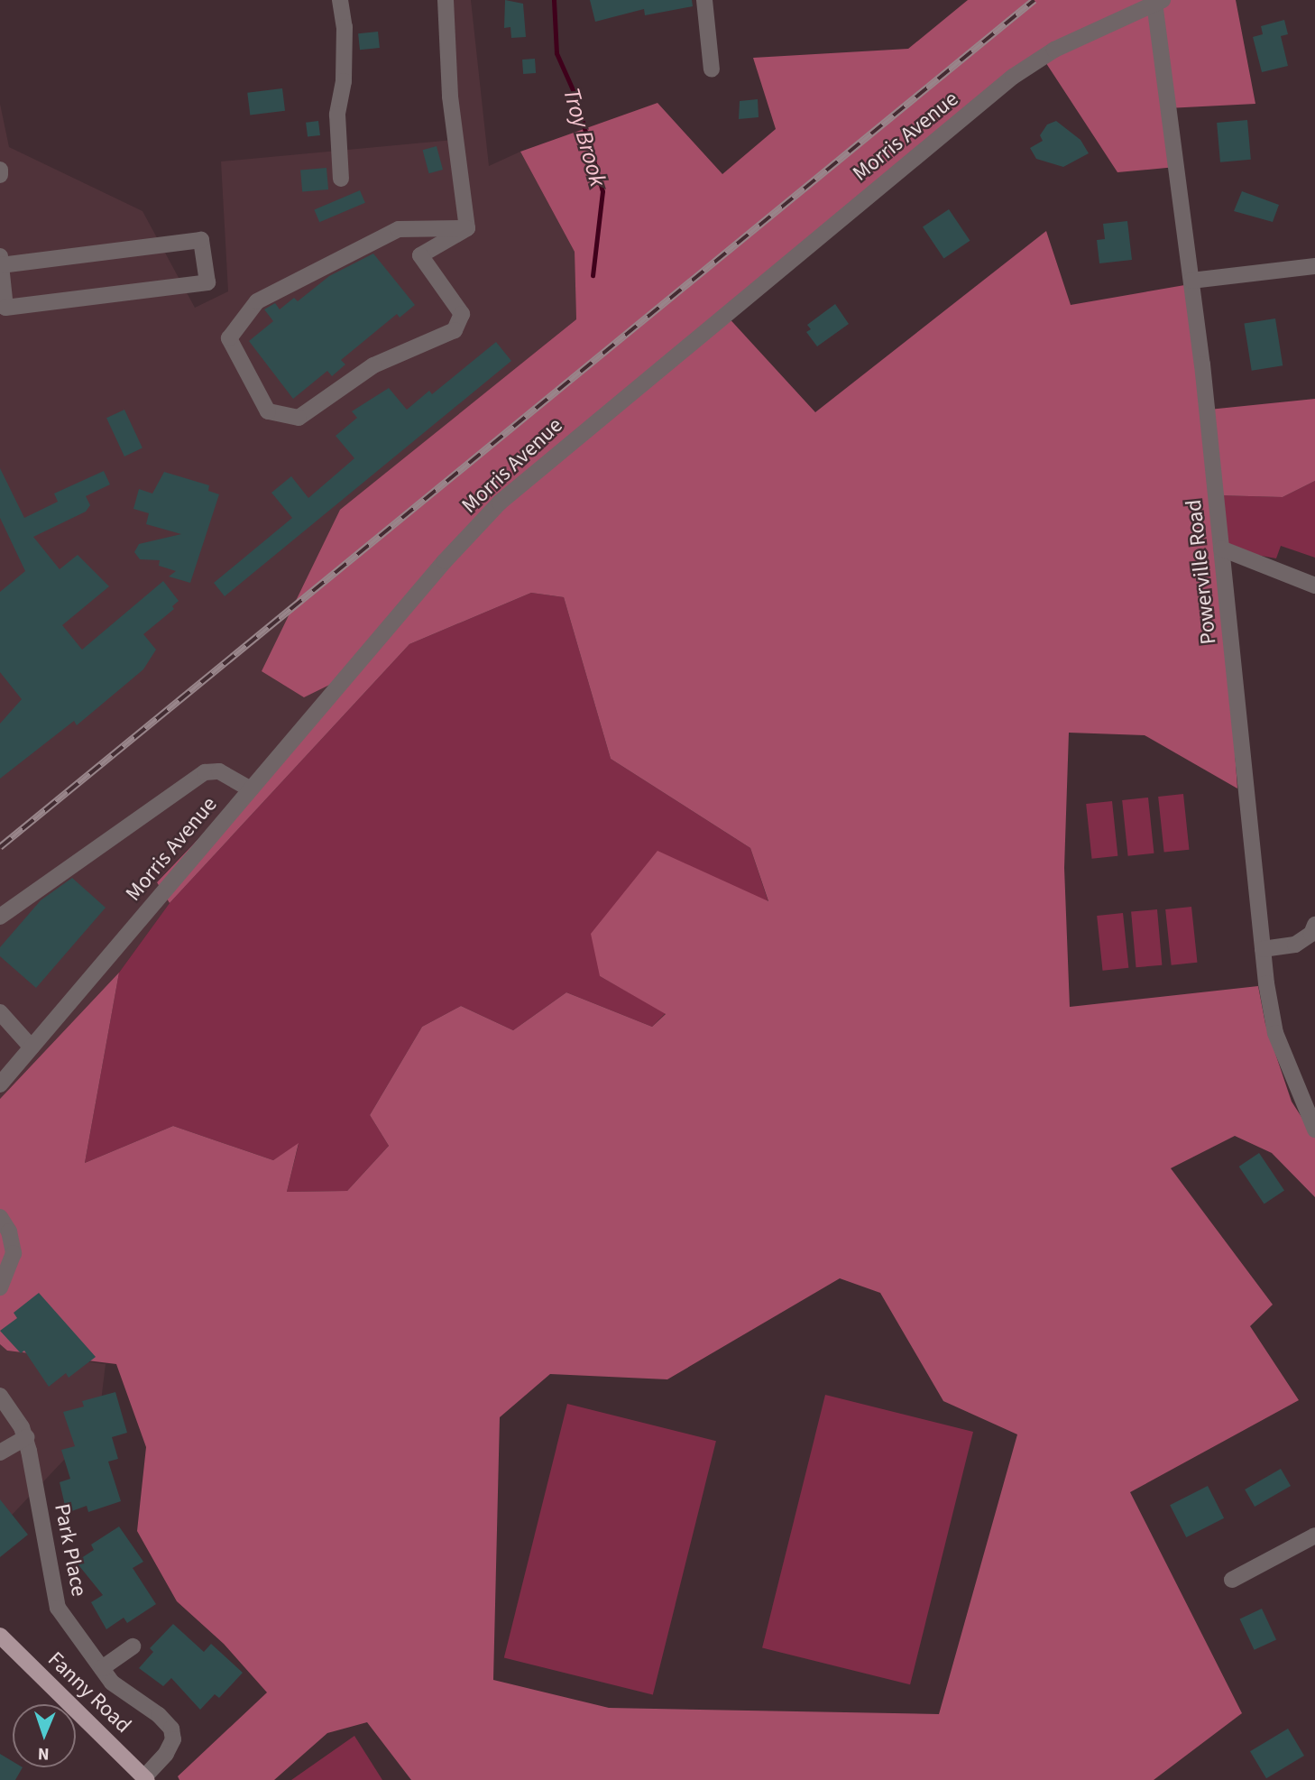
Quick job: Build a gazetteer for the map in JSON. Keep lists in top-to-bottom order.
{
  "streets": {
    "main road": ["Fanny Road"],
    "street": ["Morris Avenue", "Powerville Road", "Park Place"]
  },
  "crossings": [
    ["Morris Avenue", "Powerville Road"],
    ["Park Place", "Fanny Road"]
  ],
  "water": ["Troy Brook"],
  "north": "bottom"
}
